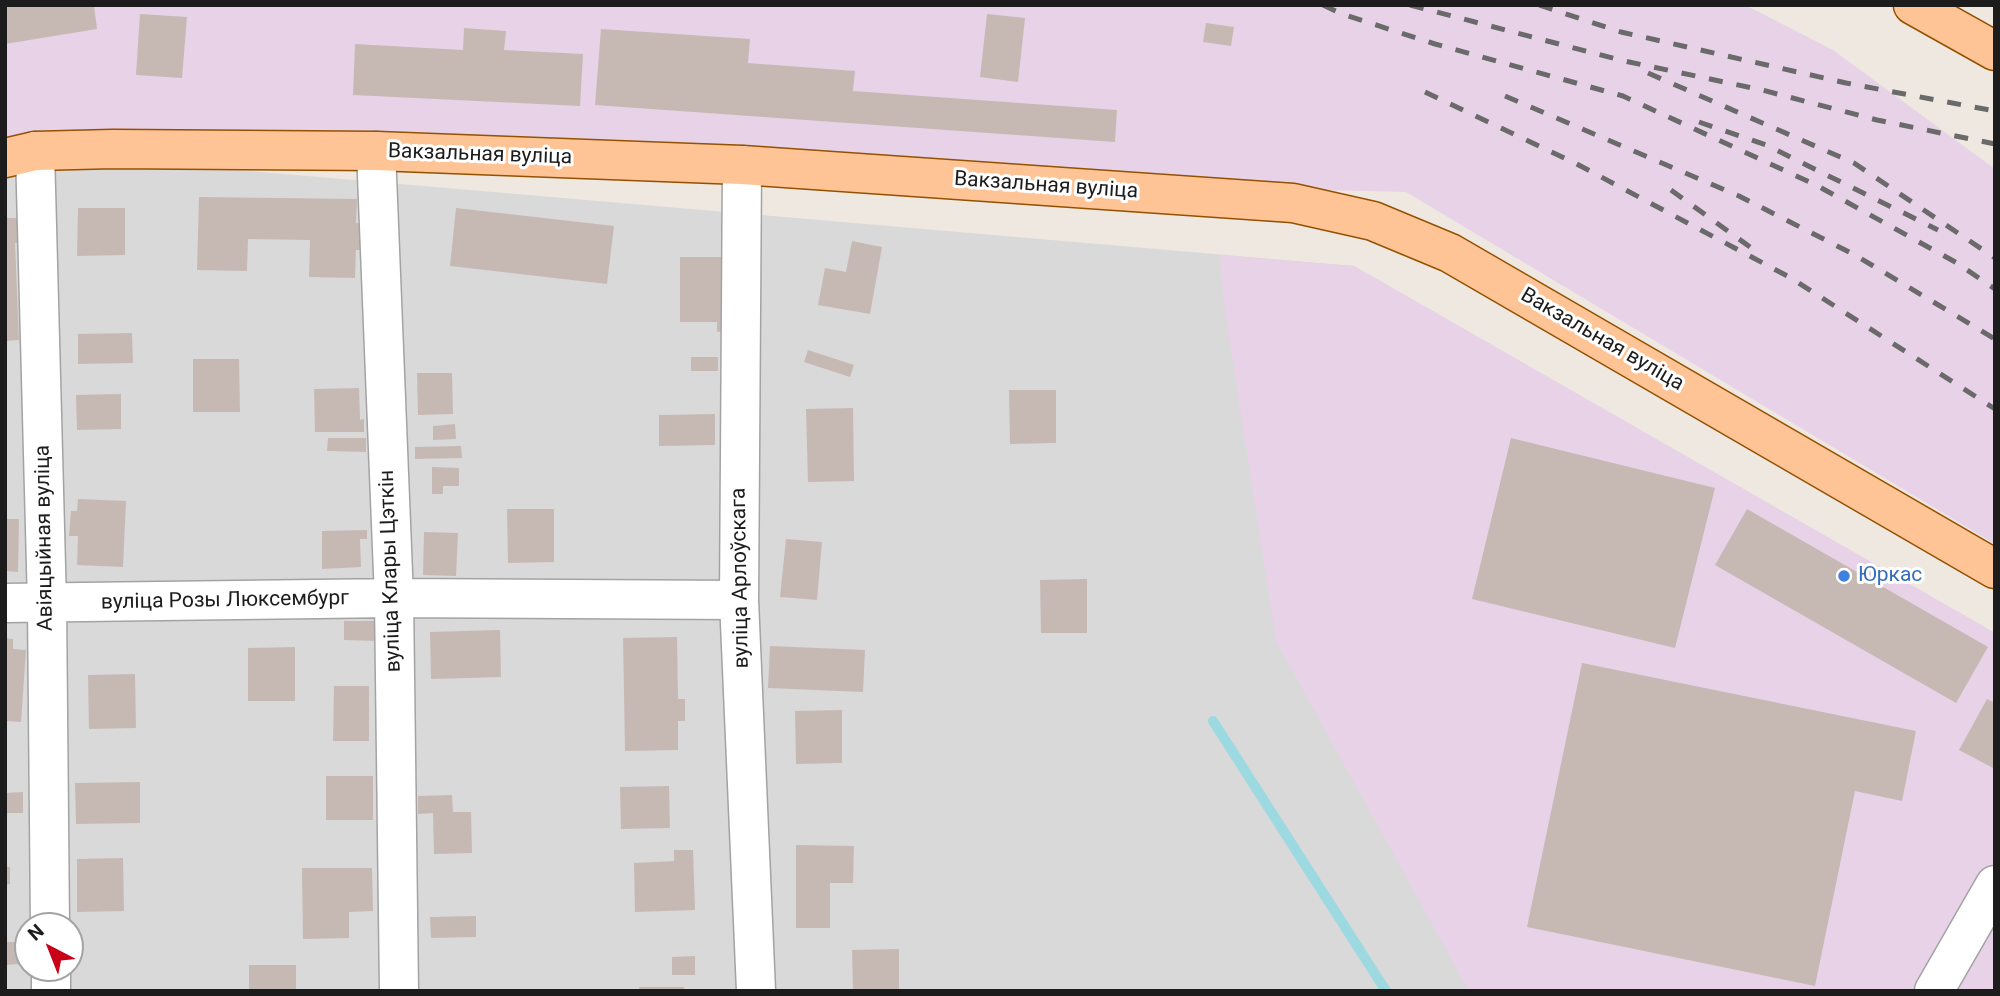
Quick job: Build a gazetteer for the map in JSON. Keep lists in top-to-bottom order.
{
  "streets": {
    "main road": ["Вакзальная вуліца"],
    "street": [
      "Авіяцыйная вуліца",
      "вуліца Клары Цэткін",
      "вуліца Арлоўскага",
      "вуліца Розы Люксембург"
    ]
  },
  "crossings": [
    ["Вакзальная вуліца", "Авіяцыйная вуліца"],
    ["Вакзальная вуліца", "вуліца Клары Цэткін"],
    ["Вакзальная вуліца", "вуліца Арлоўскага"],
    ["Авіяцыйная вуліца", "вуліца Розы Люксембург"],
    ["вуліца Клары Цэткін", "вуліца Розы Люксембург"],
    ["вуліца Арлоўскага", "вуліца Розы Люксембург"]
  ],
  "places": ["Юркас"],
  "north": "top left"
}
